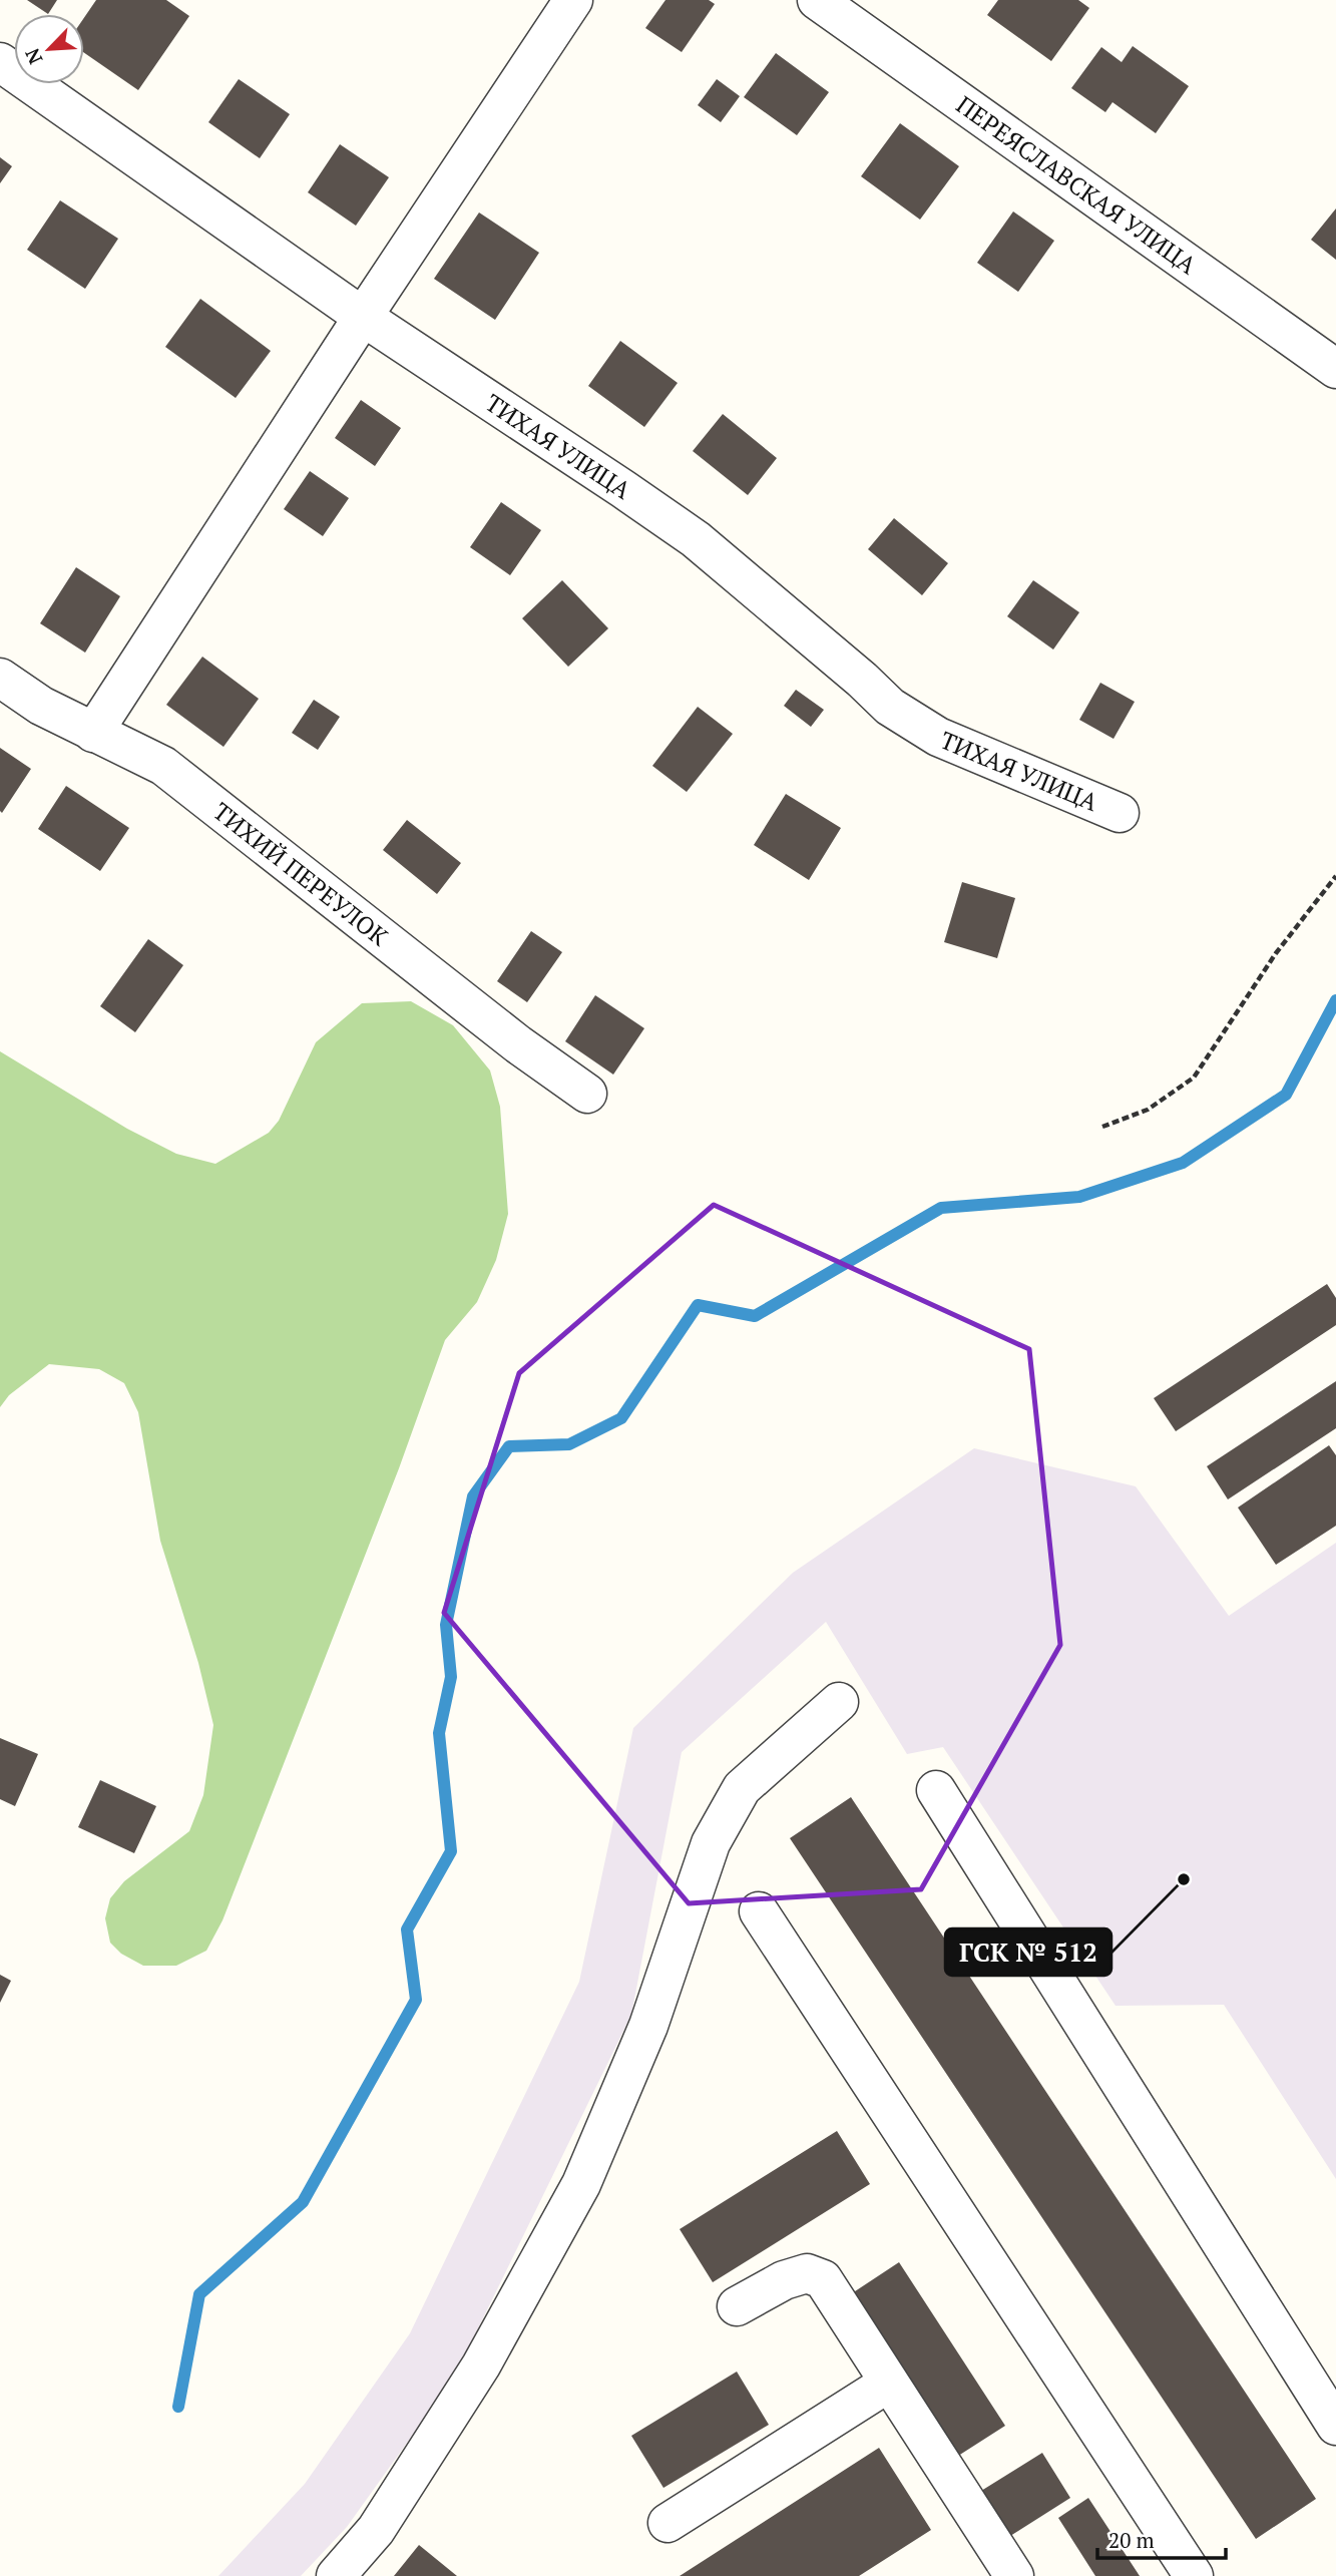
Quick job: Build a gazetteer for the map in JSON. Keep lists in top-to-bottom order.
{
  "streets": {
    "street": ["ПЕРЕЯСЛАВСКАЯ УЛИЦА", "ТИХАЯ УЛИЦА", "ТИХИЙ ПЕРЕУЛОК"]
  },
  "places": ["ГСК № 512"],
  "scale_bar": "20 m",
  "north": "bottom left"
}
